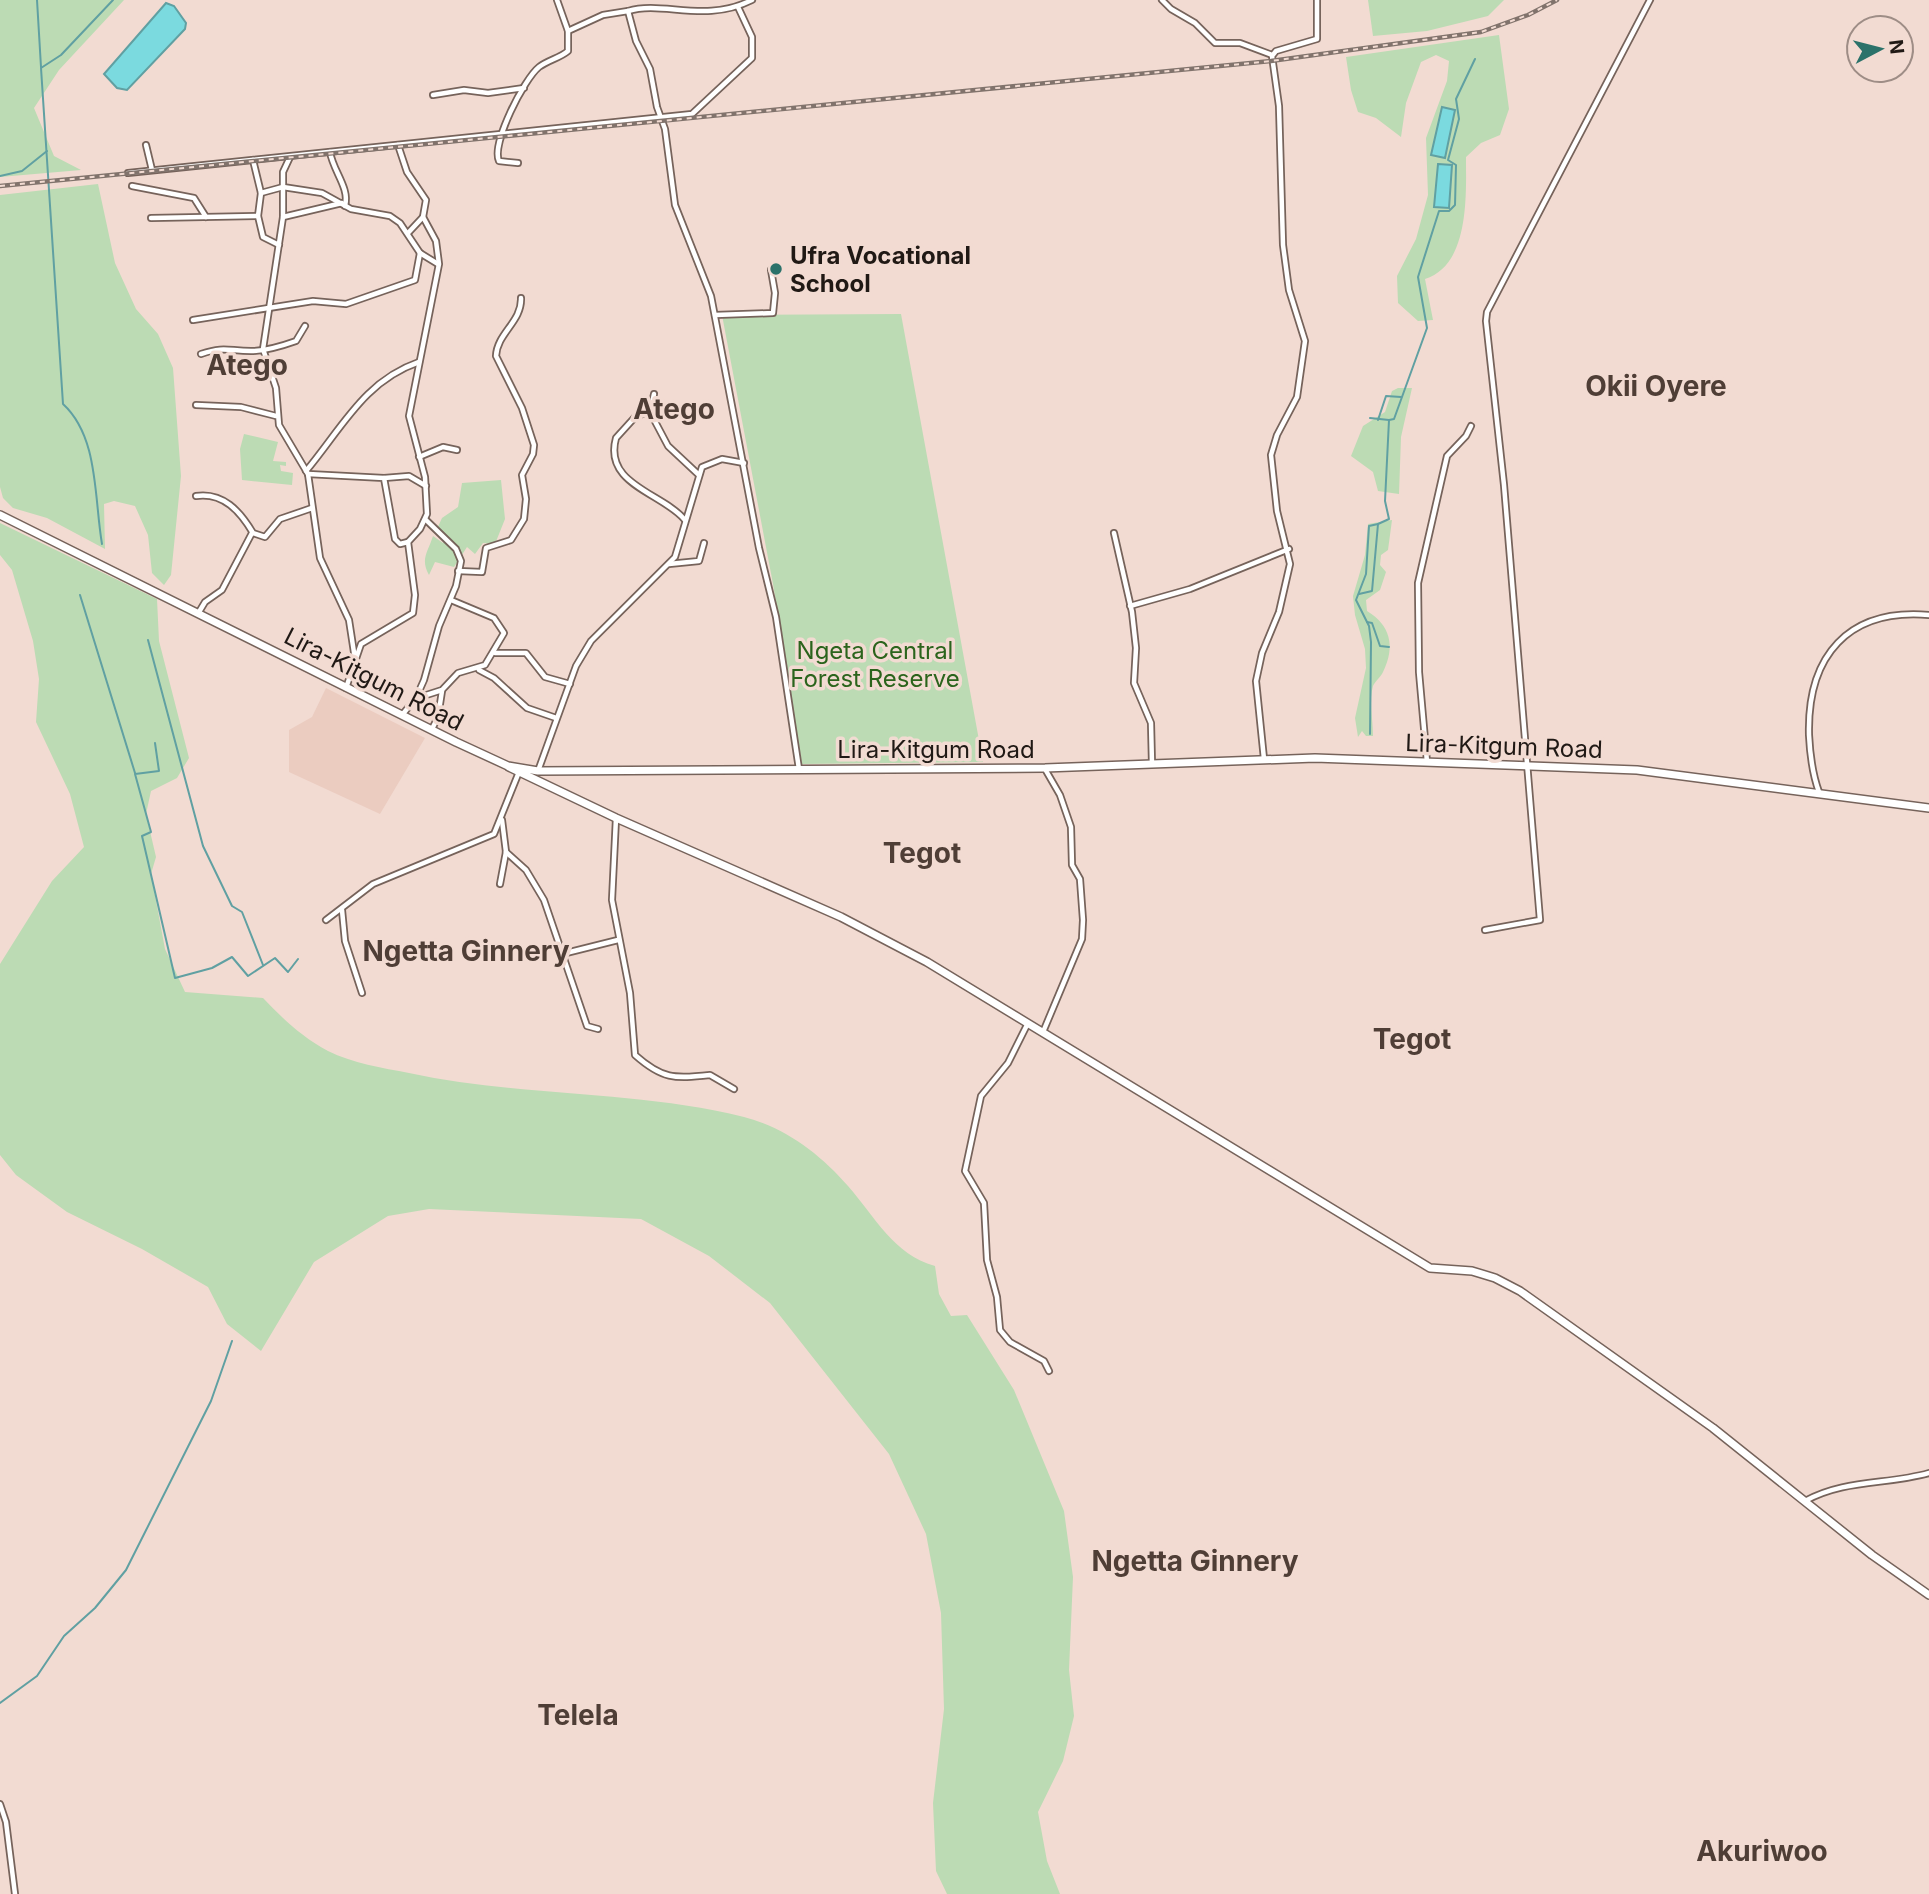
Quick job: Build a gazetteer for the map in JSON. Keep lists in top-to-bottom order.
{
  "streets": {
    "main road": ["Lira-Kitgum Road"]
  },
  "districts": [
    "Atego",
    "Okii Oyere",
    "Atego",
    "Tegot",
    "Ngetta Ginnery",
    "Tegot",
    "Ngetta Ginnery",
    "Telela",
    "Akuriwoo"
  ],
  "parks": ["Ngeta Central Forest Reserve"],
  "places": ["Ufra Vocational School"],
  "north": "right"
}
